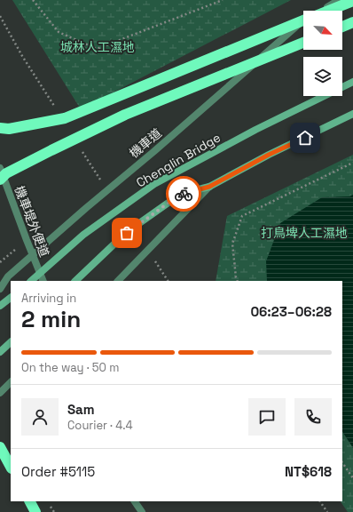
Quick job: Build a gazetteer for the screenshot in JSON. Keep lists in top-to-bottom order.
{
  "streets": {
    "street": ["機車道", "Chenglin Bridge", "機車堤外便道"]
  },
  "parks": ["城林人工濕地", "打鳥埤人工濕地"],
  "north": "bottom right",
  "page": {
    "heading": ["2 min", "Arriving in", "06:23–06:28"],
    "panel": [
      "Sam",
      "Courier · 4.4",
      "Order #5115",
      "NT$618"
    ],
    "bar": "On the way · 50 m"
  }
}
